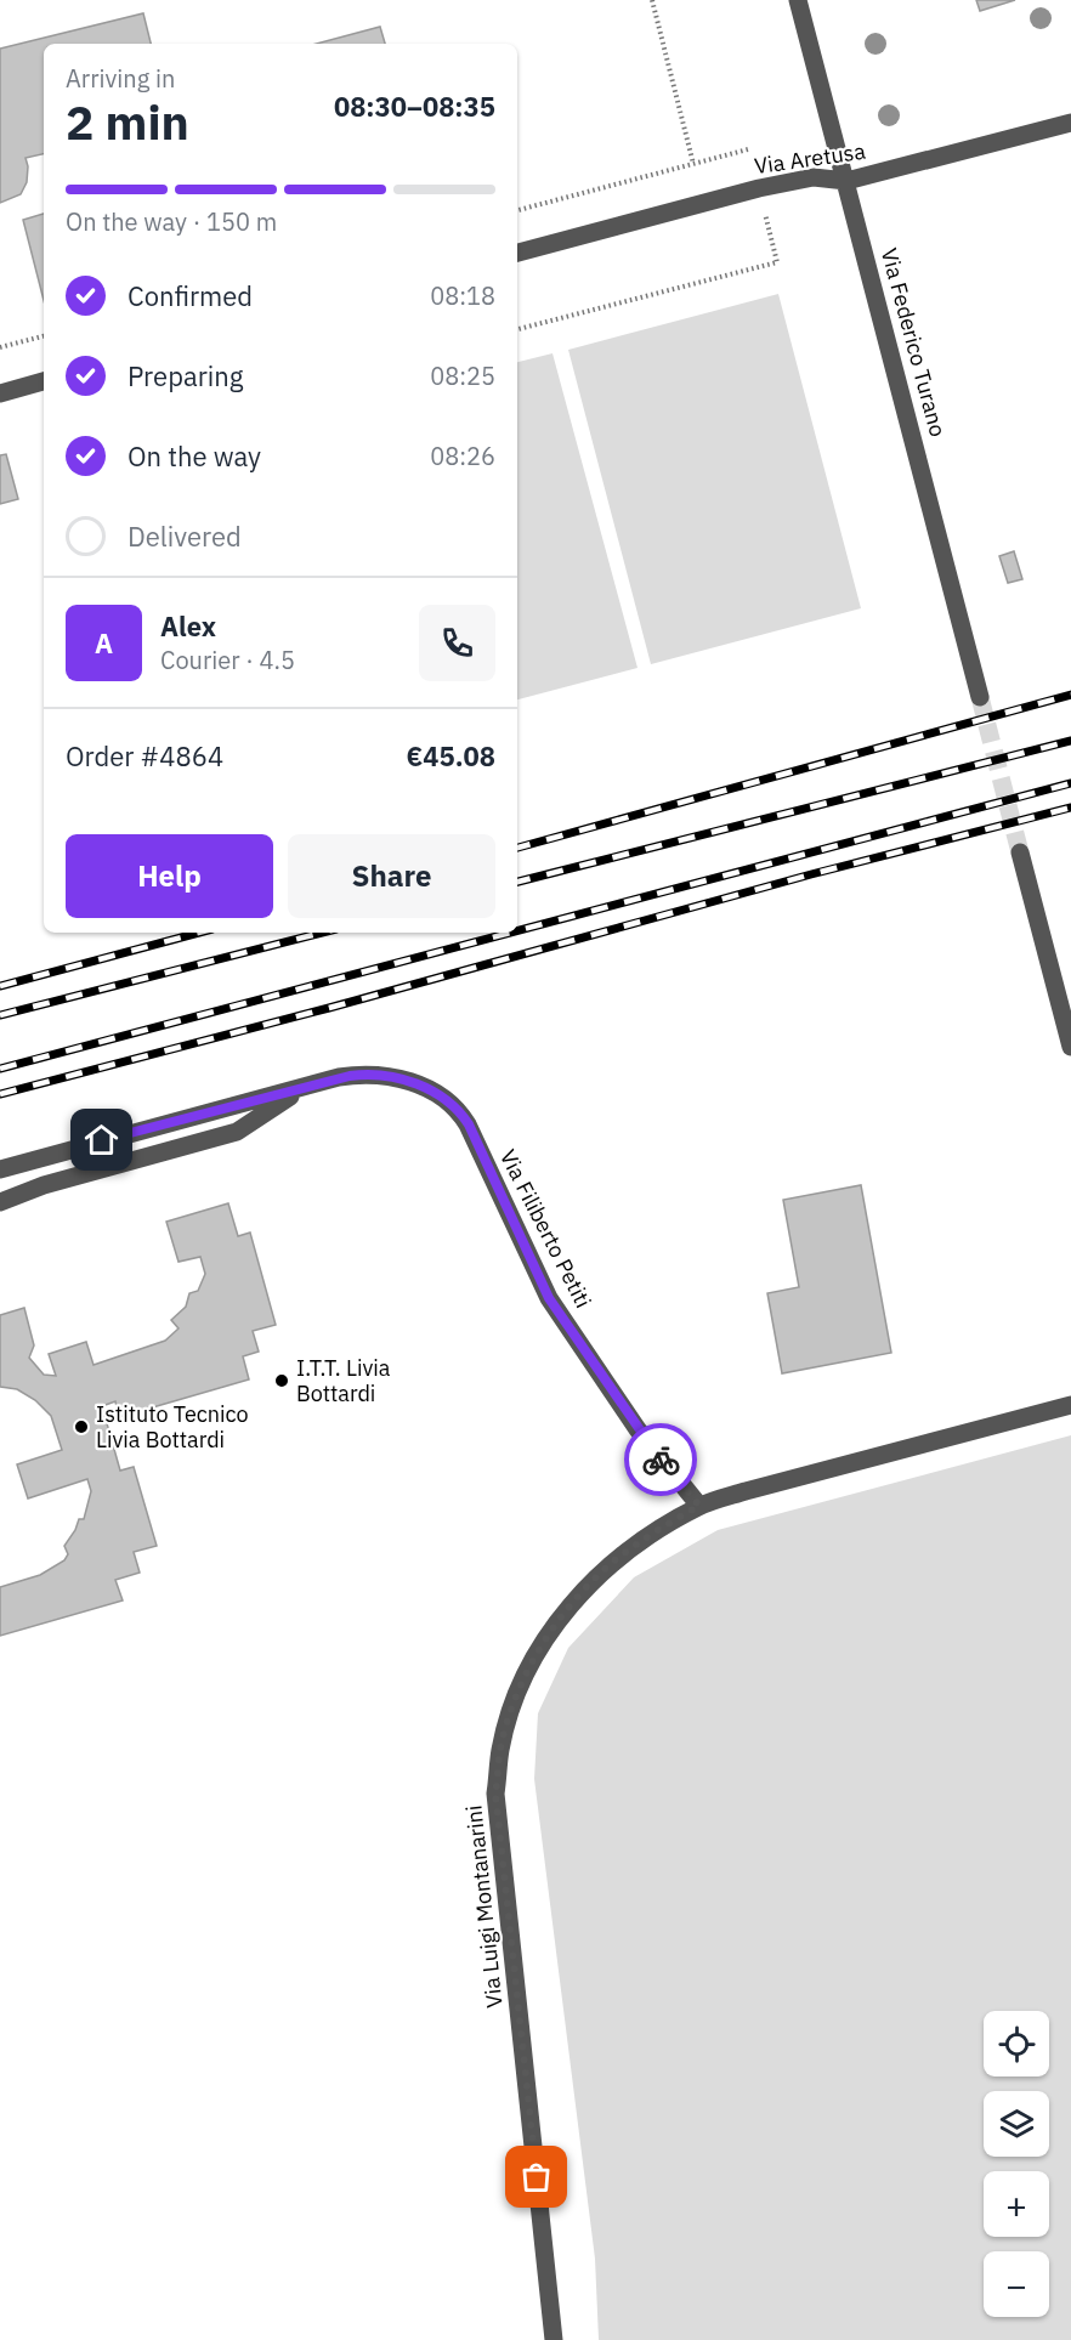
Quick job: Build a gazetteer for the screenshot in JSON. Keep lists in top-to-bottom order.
{
  "streets": {
    "street": [
      "Via Aretusa",
      "Via Federico Turano",
      "Via Filiberto Petiti",
      "Via Luigi Montanarini"
    ]
  },
  "crossings": [
    ["Via Aretusa", "Via Federico Turano"],
    ["Via Filiberto Petiti", "Via Luigi Montanarini"]
  ],
  "places": ["I.T.T. Livia Bottardi", "Istituto Tecnico Livia Bottardi"],
  "page": {
    "heading": ["2 min", "Arriving in", "08:30–08:35"],
    "panel": [
      "Alex",
      "Courier · 4.5",
      "Order #4864",
      "€45.08"
    ],
    "bar": "On the way · 150 m",
    "list": [
      ["Confirmed", "08:18"],
      ["Preparing", "08:25"],
      ["On the way", "08:26"],
      "Delivered"
    ],
    "round": "A",
    "buttons": ["Help", "Share"],
    "map_buttons": ["+", "−"]
  }
}
